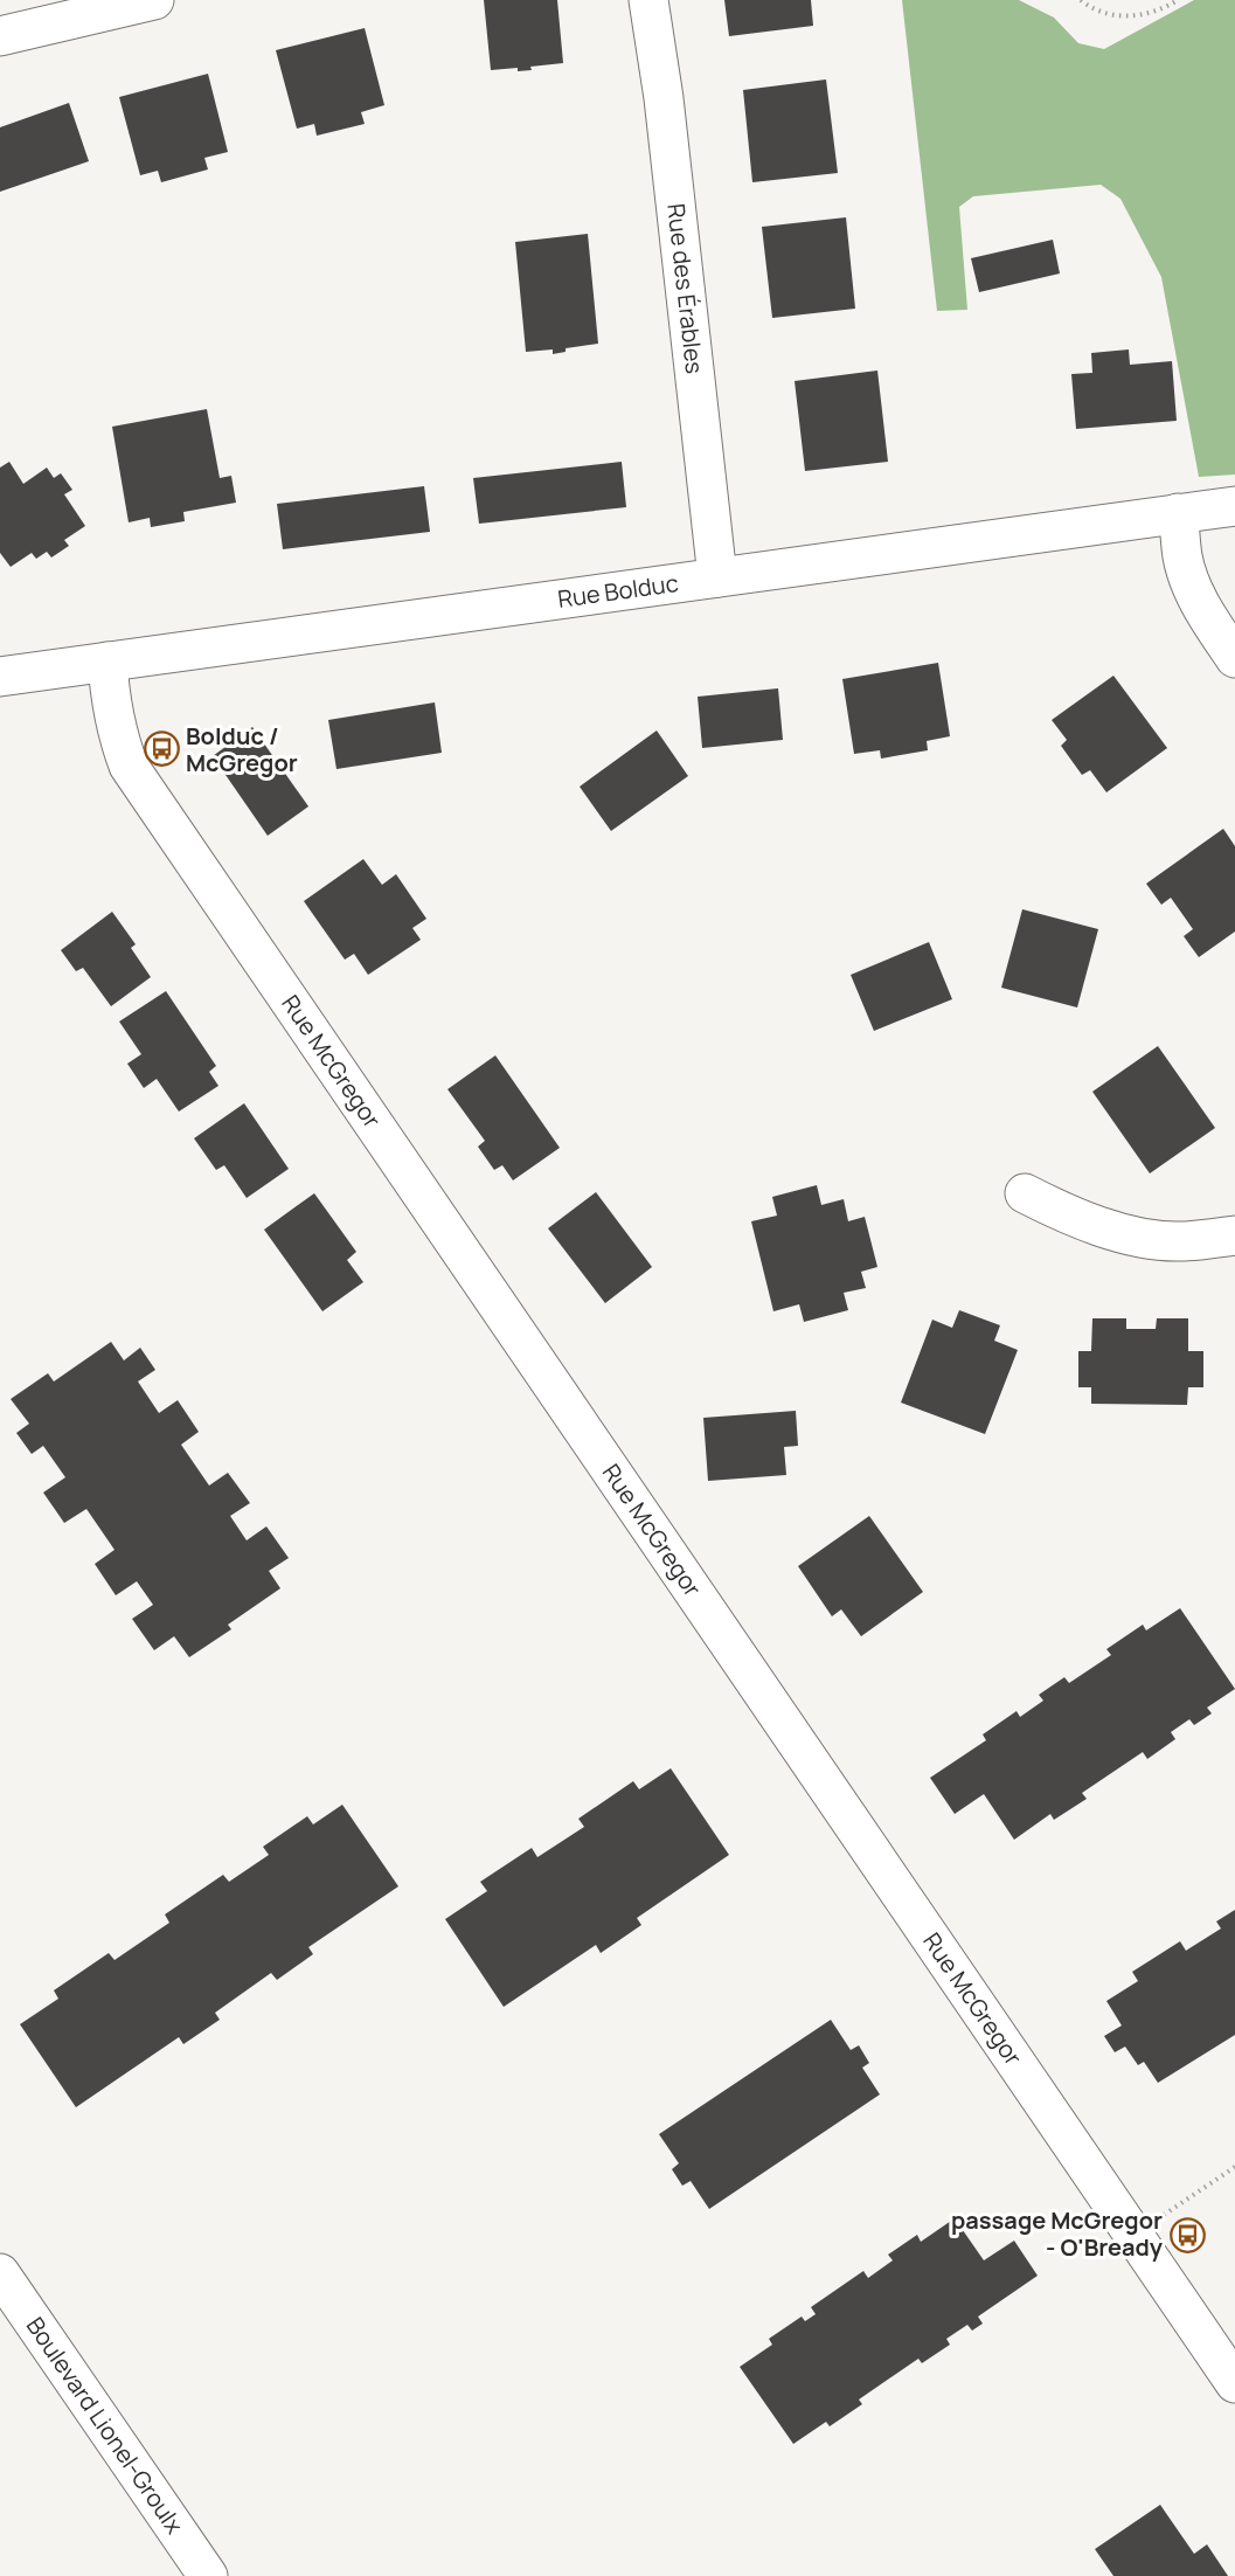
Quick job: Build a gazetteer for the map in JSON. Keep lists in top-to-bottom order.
{
  "streets": {
    "street": [
      "Rue des Érables",
      "Rue Bolduc",
      "Rue McGregor",
      "Boulevard Lionel-Groulx"
    ]
  },
  "crossings": [
    ["Rue des Érables", "Rue Bolduc"],
    ["Rue Bolduc", "Rue McGregor"]
  ],
  "places": {
    "bus stop": ["Bolduc / McGregor", "passage McGregor - O'Bready"]
  }
}
